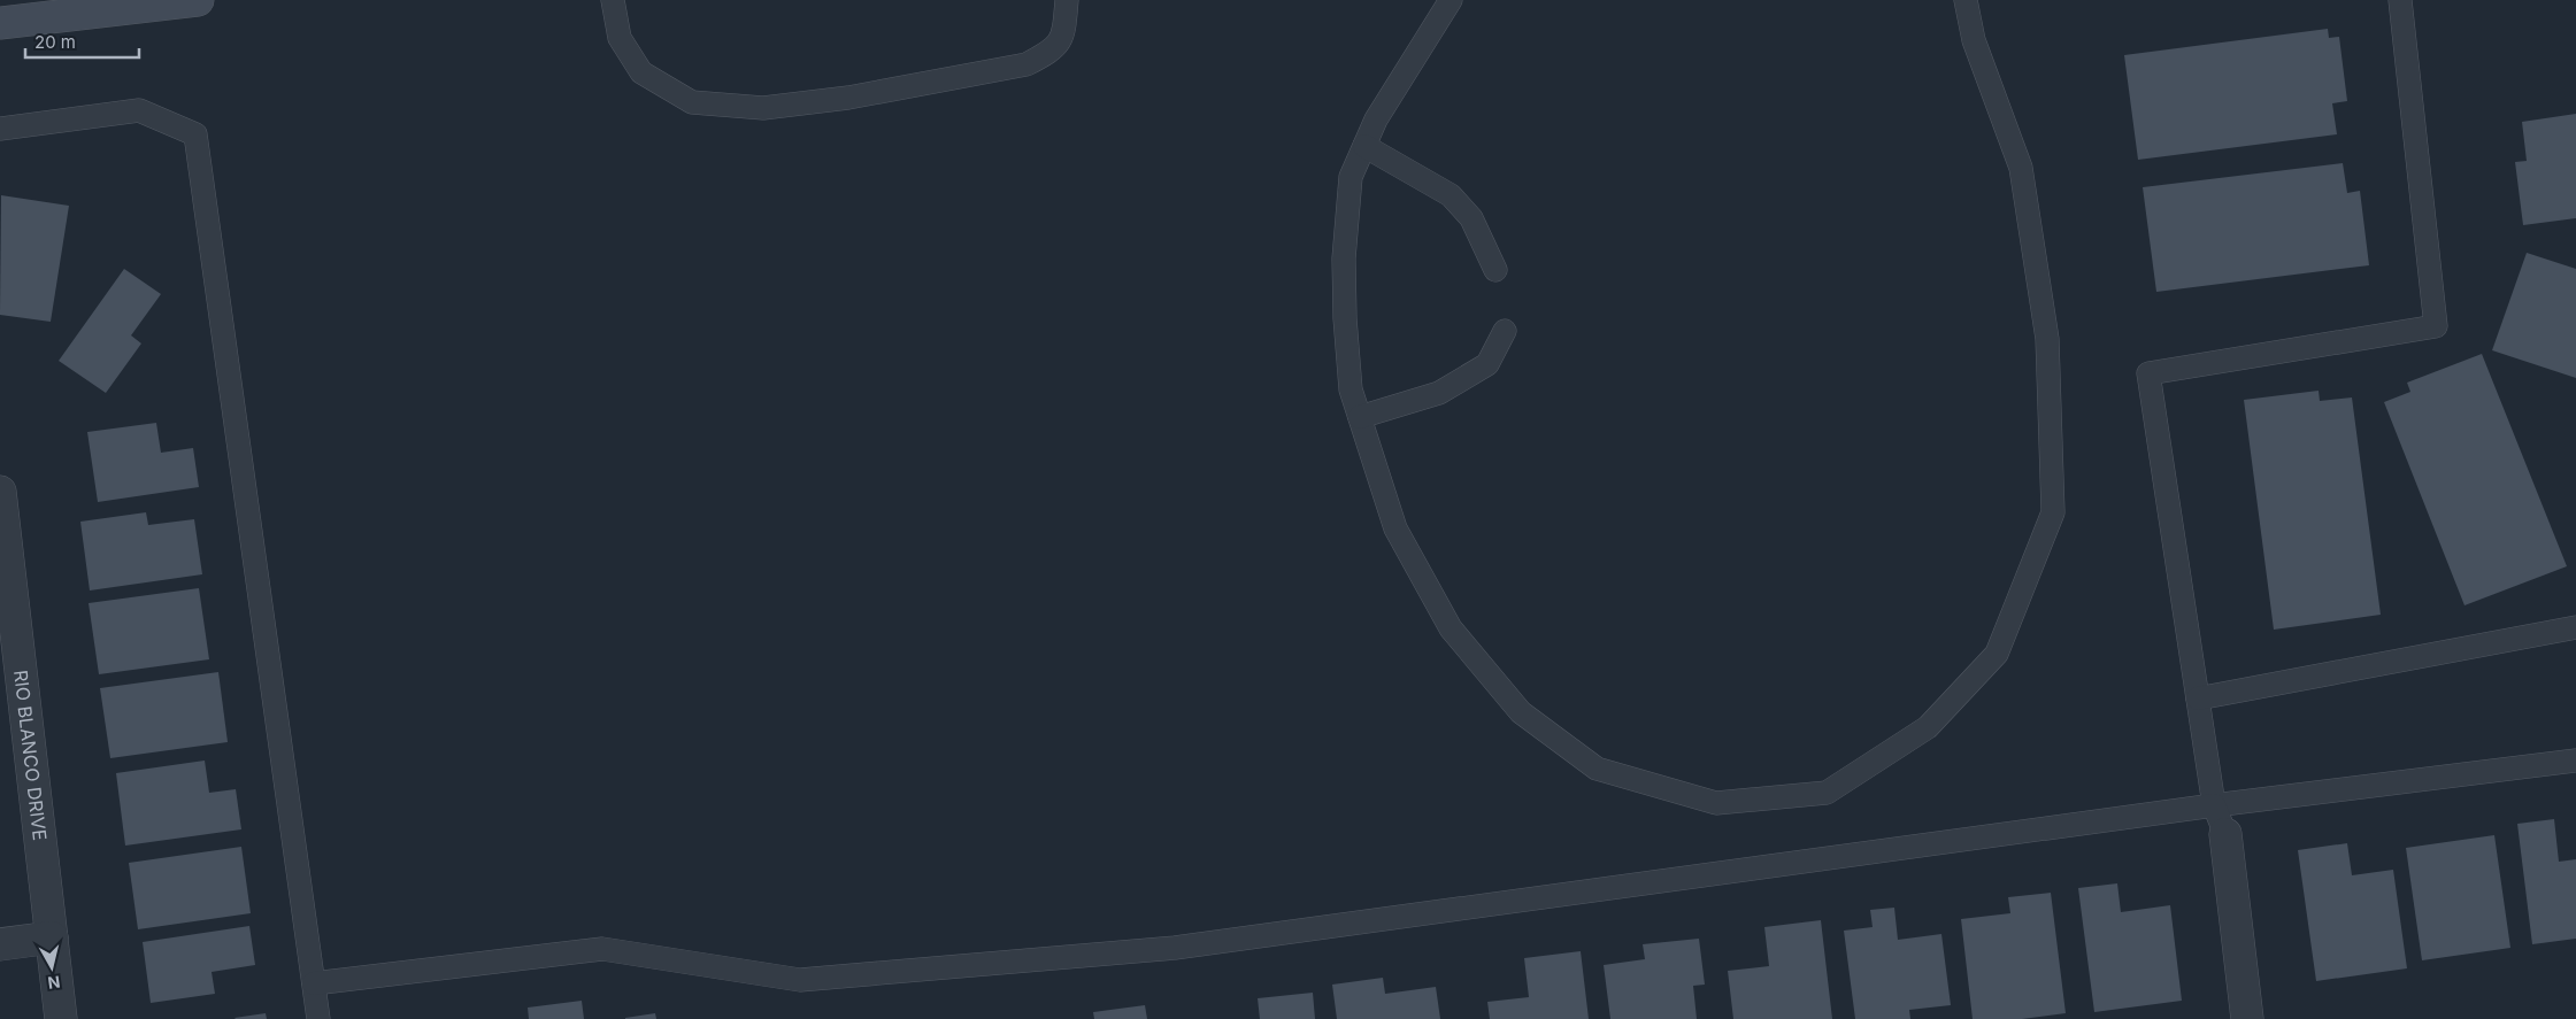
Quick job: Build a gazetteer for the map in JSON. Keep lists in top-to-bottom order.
{
  "streets": {
    "street": ["RIO BLANCO DRIVE"]
  },
  "scale_bar": "20 m",
  "north": "bottom"
}
